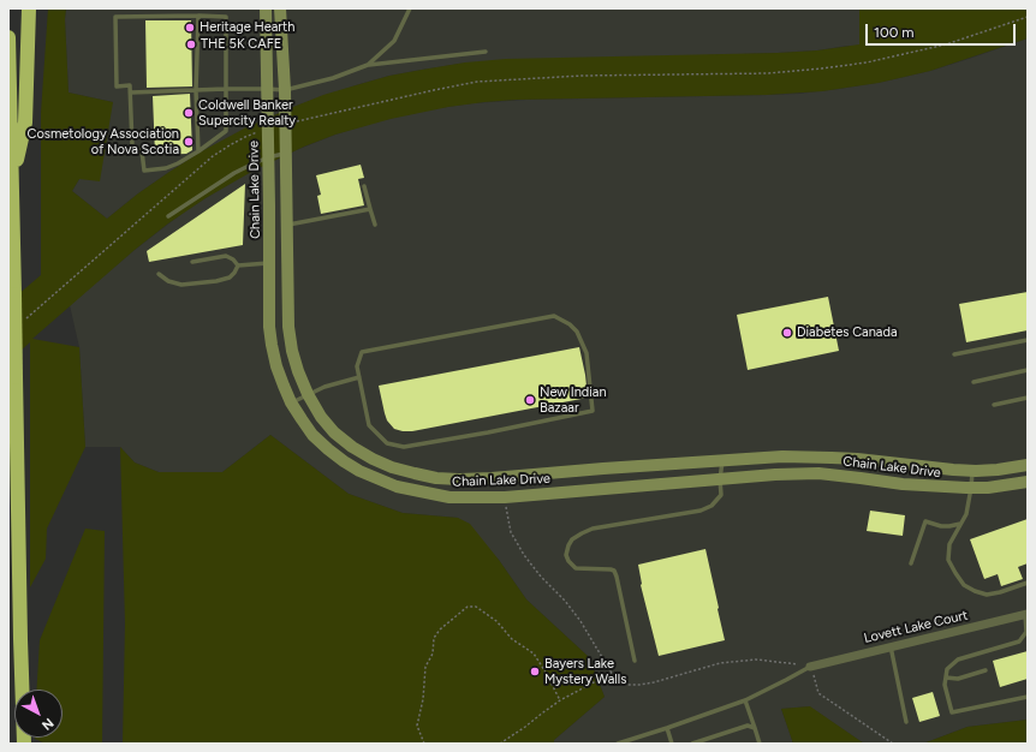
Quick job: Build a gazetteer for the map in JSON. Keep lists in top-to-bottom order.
{
  "streets": {
    "street": ["Chain Lake Drive", "Lovett Lake Court"]
  },
  "places": [
    "Heritage Hearth",
    "THE 5K CAFE",
    "Coldwell Banker Supercity Realty",
    "Cosmetology Association of Nova Scotia",
    "Diabetes Canada",
    "New Indian Bazaar",
    "Bayers Lake Mystery Walls"
  ],
  "scale_bar": "100 m",
  "north": "bottom right"
}
